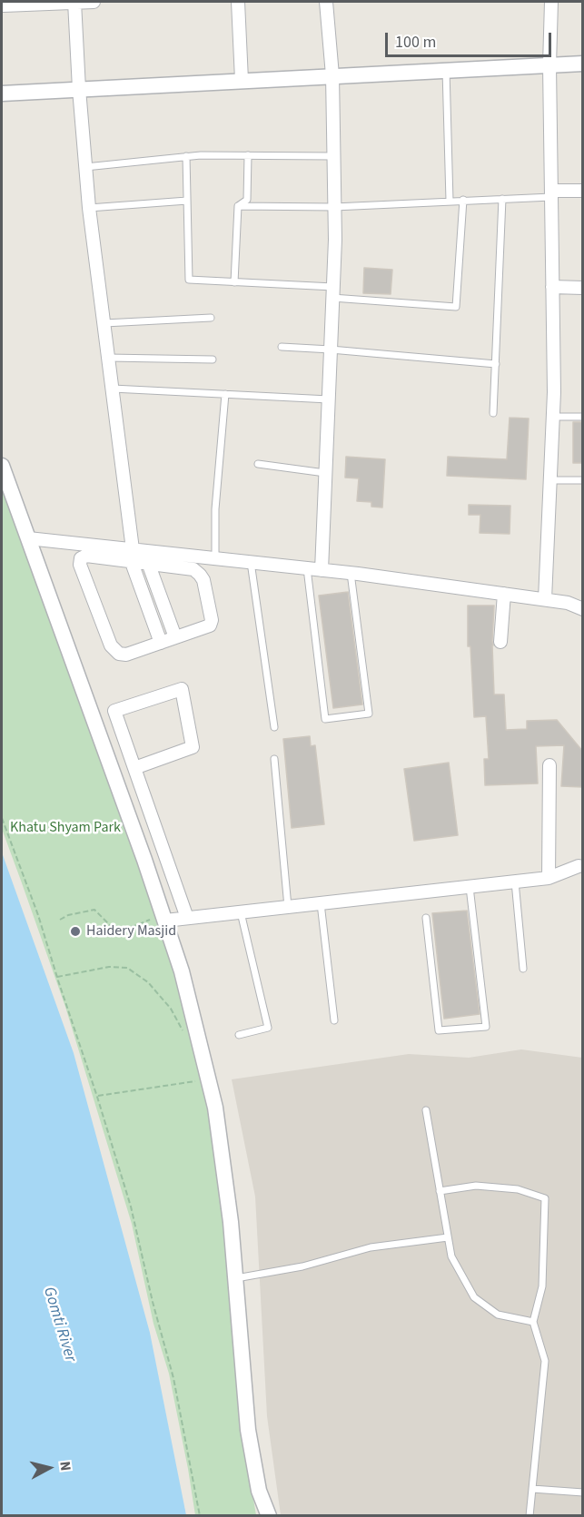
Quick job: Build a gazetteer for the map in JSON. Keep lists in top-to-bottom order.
{
  "water": ["Gomti River"],
  "parks": ["Khatu Shyam Park"],
  "places": ["Haidery Masjid"],
  "scale_bar": "100 m",
  "north": "right"
}
